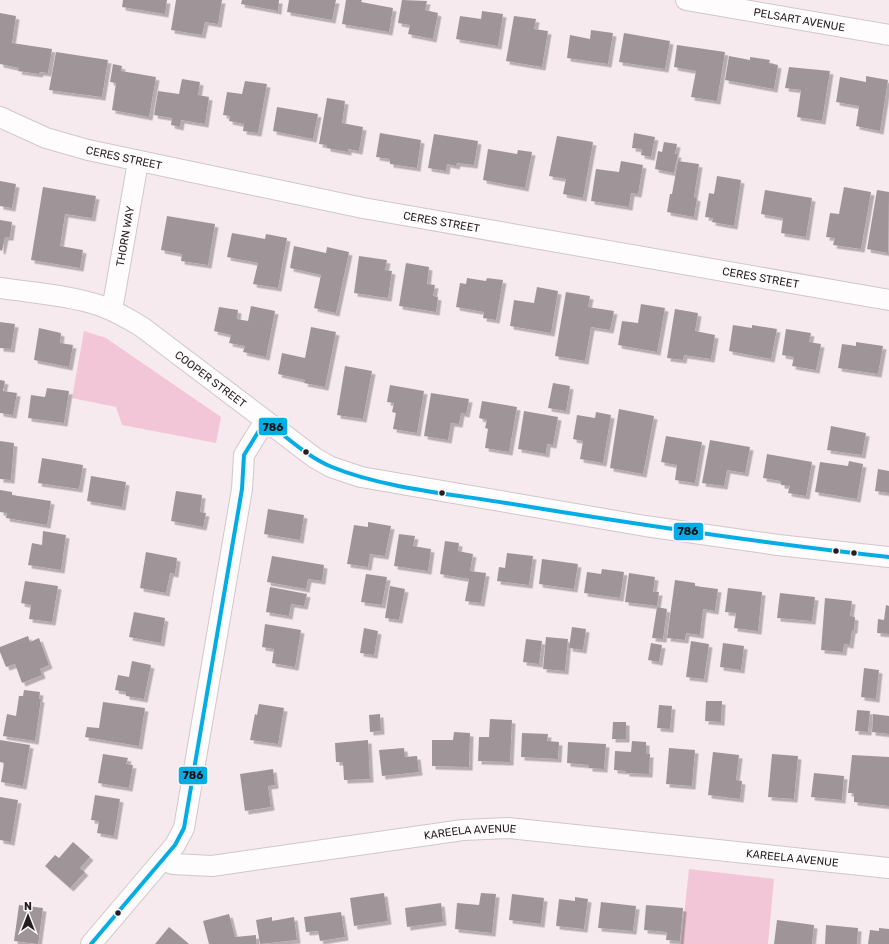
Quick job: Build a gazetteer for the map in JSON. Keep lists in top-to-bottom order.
{
  "streets": {
    "street": [
      "PELSART AVENUE",
      "CERES STREET",
      "THORN WAY",
      "COOPER STREET",
      "KAREELA AVENUE"
    ]
  },
  "crossings": [
    ["CERES STREET", "THORN WAY"],
    ["THORN WAY", "COOPER STREET"]
  ],
  "lines": ["transit line 786"],
  "north": "top"
}
